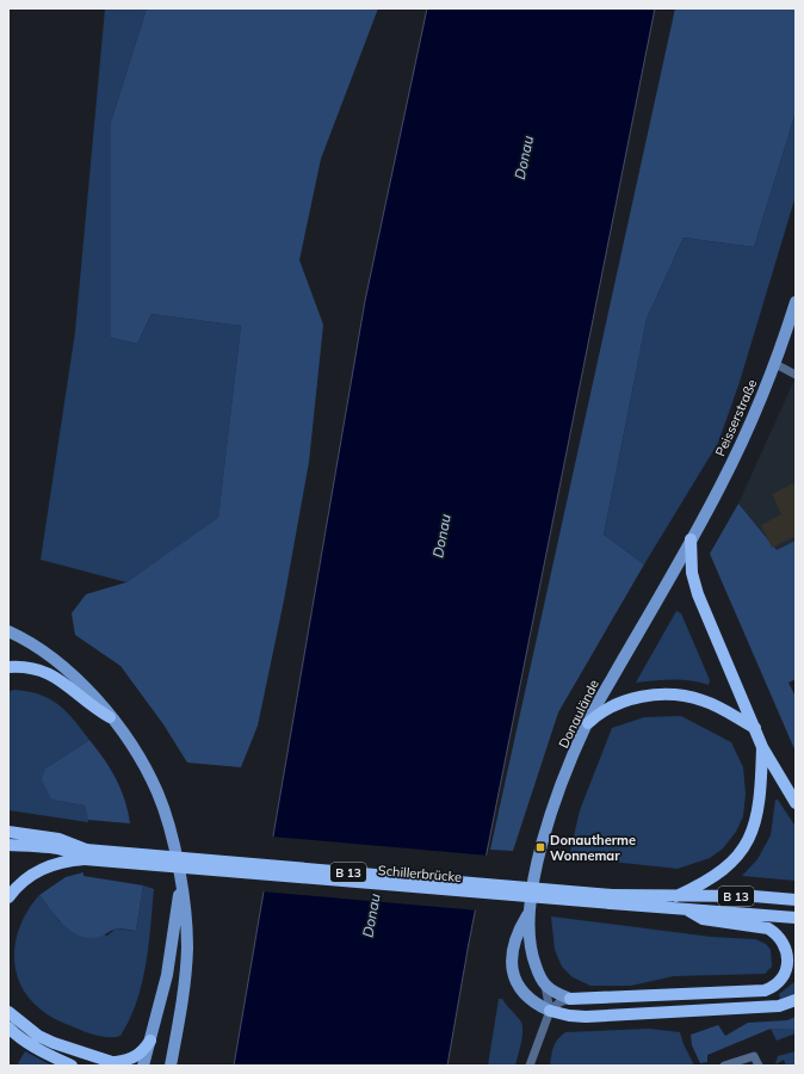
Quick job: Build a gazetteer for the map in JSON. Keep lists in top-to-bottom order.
{
  "streets": {
    "main road": ["B 13", "Schillerbrücke"],
    "street": ["Peisserstraße", "Donaulände"]
  },
  "crossings": [
    ["Peisserstraße", "Donaulände"],
    ["B 13", "Schillerbrücke"]
  ],
  "water": ["Donau"],
  "places": {
    "transit": ["Donautherme Wonnemar"]
  }
}
